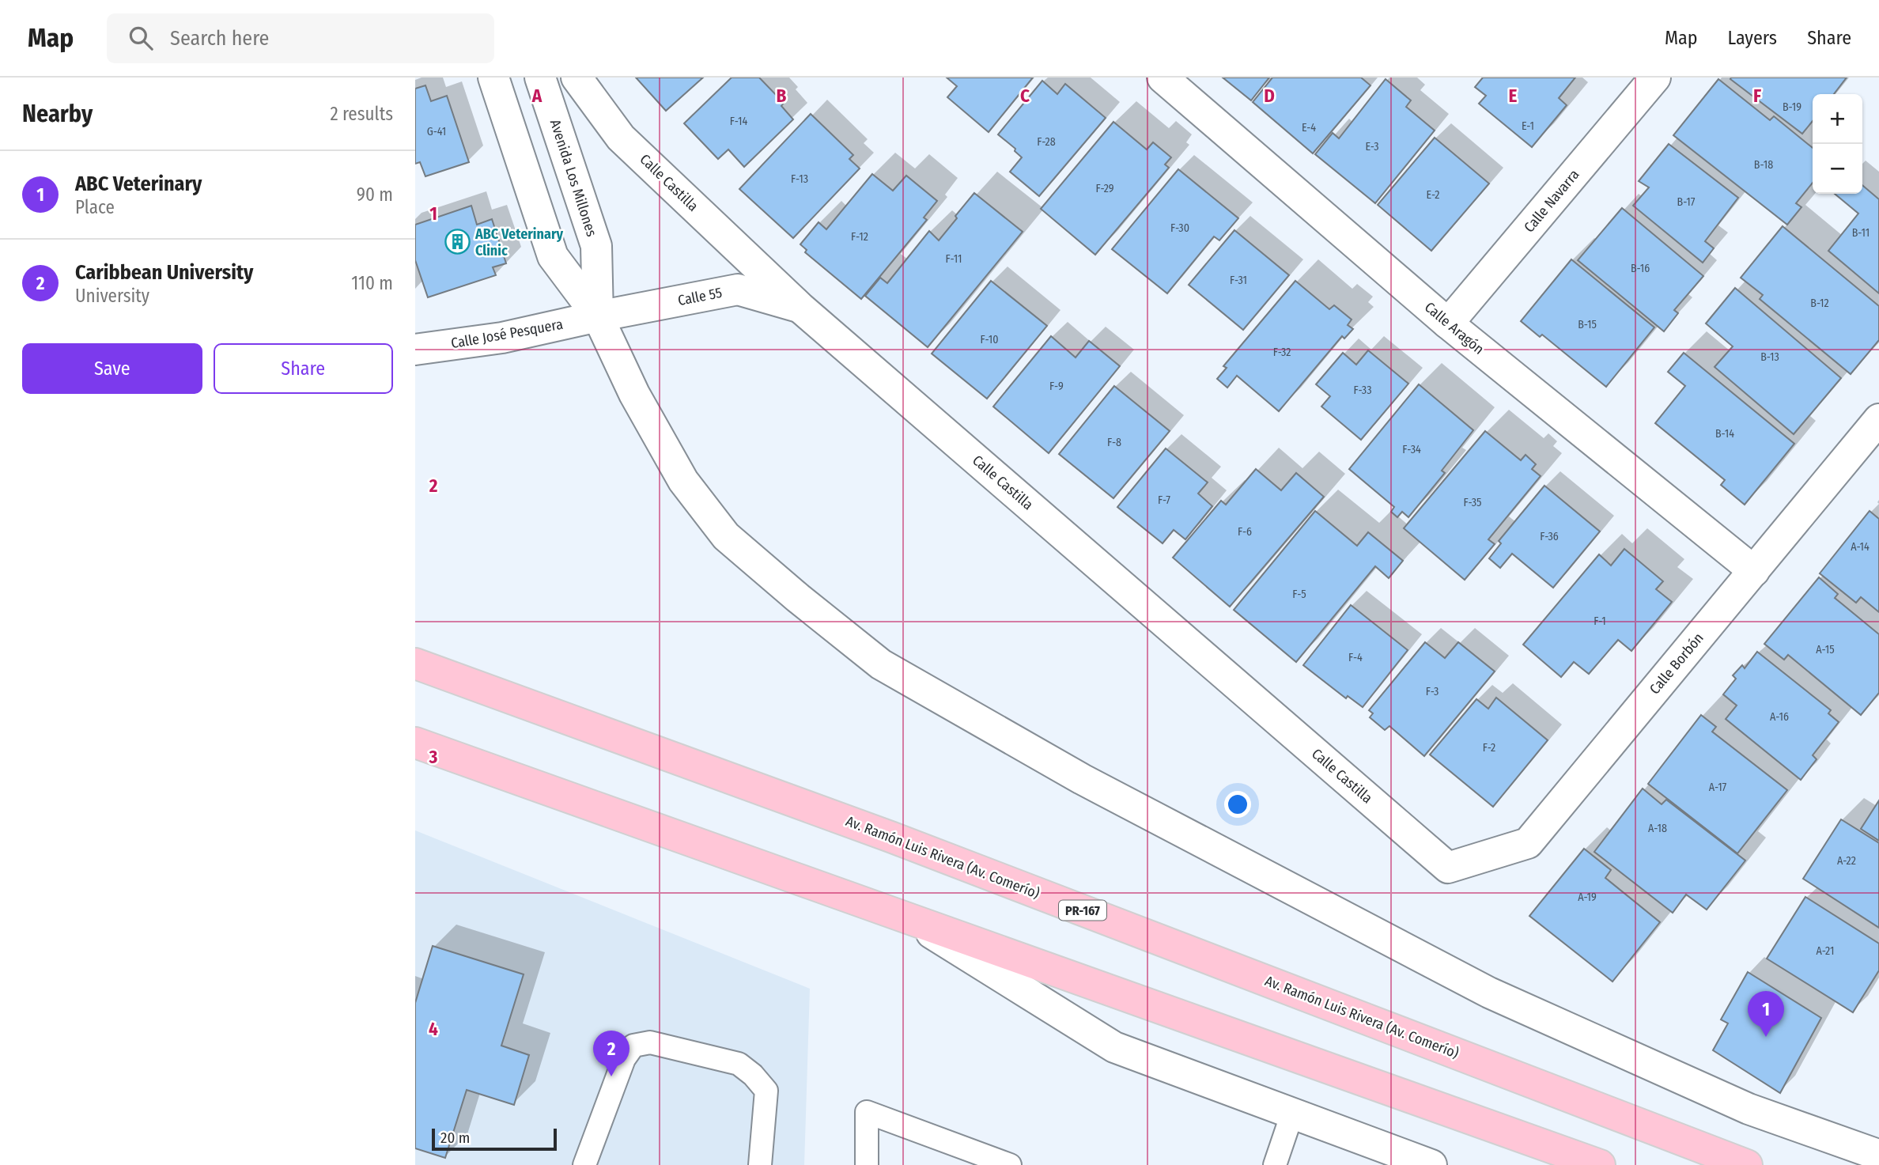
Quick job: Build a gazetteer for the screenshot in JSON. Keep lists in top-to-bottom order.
{
  "streets": {
    "main road": ["Av. Ramón Luis Rivera (Av. Comerío)", "PR-167"],
    "street": [
      "Avenida Los Millones",
      "Calle Castilla",
      "Calle Navarra",
      "Calle 55",
      "Calle Aragón",
      "Calle José Pesquera",
      "Calle Borbón"
    ]
  },
  "crossings": [
    ["Avenida Los Millones", "Calle 55"],
    ["Avenida Los Millones", "Calle José Pesquera"],
    ["Calle Castilla", "Calle 55"],
    ["Calle Castilla", "Calle Borbón"],
    ["Calle Navarra", "Calle Aragón"],
    ["Calle 55", "Calle José Pesquera"],
    ["Calle Aragón", "Calle Borbón"]
  ],
  "places": {
    "building": ["ABC Veterinary Clinic"]
  },
  "house_numbers": [
    "B-19",
    "F-14",
    "E-1",
    "E-4",
    "G-41",
    "F-28",
    "E-3",
    "B-18",
    "F-13",
    "F-29",
    "E-2",
    "B-17",
    "F-30",
    "B-11",
    "F-12",
    "F-11",
    "B-16",
    "F-31",
    "B-12",
    "B-15",
    "F-10",
    "F-32",
    "B-13",
    "F-9",
    "F-33",
    "B-14",
    "F-8",
    "F-34",
    "F-7",
    "F-35",
    "F-6",
    "F-36",
    "A-14",
    "F-5",
    "F-1",
    "A-15",
    "F-4",
    "F-3",
    "A-16",
    "F-2",
    "A-17",
    "A-18",
    "A-22",
    "A-19",
    "A-21"
  ],
  "scale_bar": "20 m",
  "page": {
    "header": "Map",
    "search": "Search here",
    "nav": ["Map", "Layers", "Share"],
    "heading": ["Nearby", "2 results"],
    "map_buttons": ["+", "−"],
    "list": [
      {
        "mark": "1",
        "name": "ABC Veterinary",
        "note": "Place",
        "value": "90 m"
      },
      {
        "mark": "2",
        "name": "Caribbean University",
        "note": "University",
        "value": "110 m"
      }
    ],
    "buttons": ["Save", "Share"],
    "pins": ["1", "2"],
    "scale": "20 m"
  },
  "grid": {
    "columns": [
      "A",
      "B",
      "C",
      "D",
      "E",
      "F"
    ],
    "rows": [
      "1",
      "2",
      "3",
      "4"
    ]
  }
}
